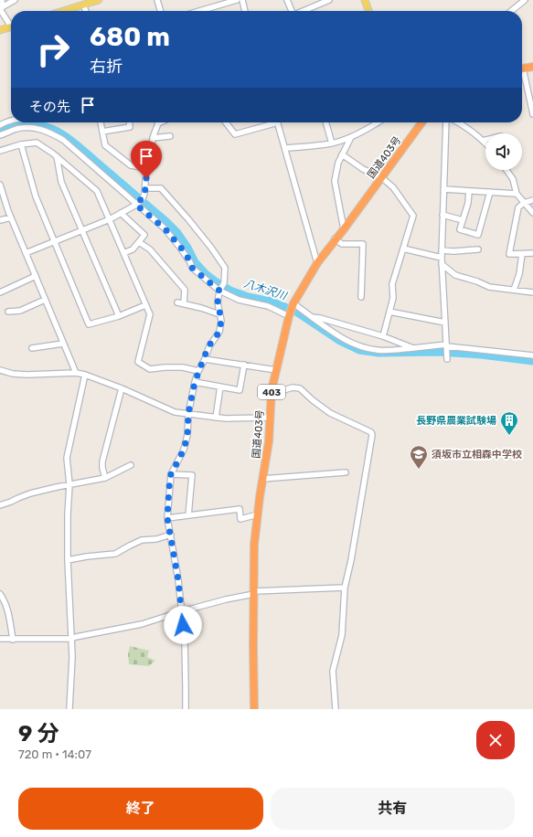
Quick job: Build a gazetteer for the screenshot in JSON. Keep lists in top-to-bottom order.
{
  "streets": {
    "highway": ["国道403号", "403"]
  },
  "water": ["八木沢川"],
  "places": {
    "building": ["長野県農業試験場"],
    "school or university": ["須坂市立相森中学校"]
  },
  "page": {
    "turn": ["680 m", "右折"],
    "then": "その先",
    "heading": ["9 分", "720 m · 14:07"],
    "buttons": ["終了", "共有"]
  }
}
